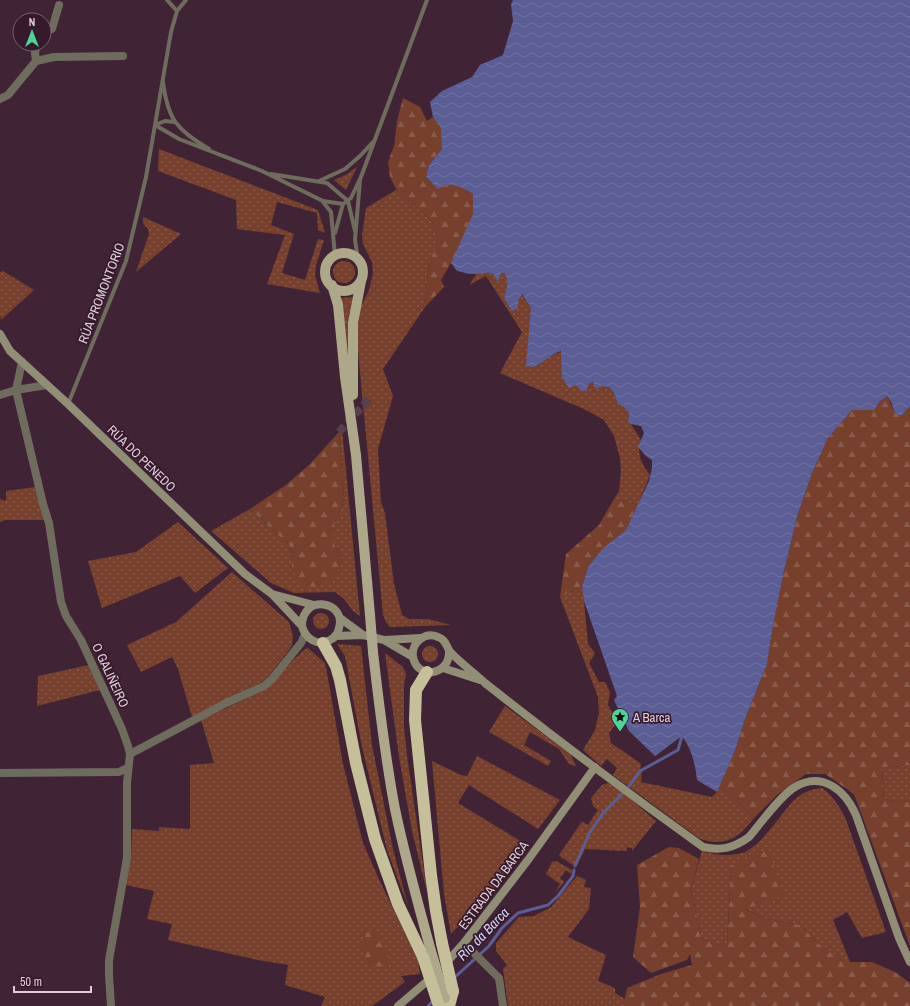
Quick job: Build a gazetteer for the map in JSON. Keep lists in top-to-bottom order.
{
  "streets": {
    "street": ["RÚA DO PENEDO", "O GALIÑEIRO", "ESTRADA DA BARCA"],
    "lane": ["RÚA PROMONTORIO"]
  },
  "crossings": [
    ["RÚA PROMONTORIO", "RÚA DO PENEDO"],
    ["RÚA DO PENEDO", "O GALIÑEIRO"]
  ],
  "water": ["Río da Barca"],
  "places": {
    "place": ["A Barca"]
  },
  "scale_bar": "50 m",
  "north": "top"
}
